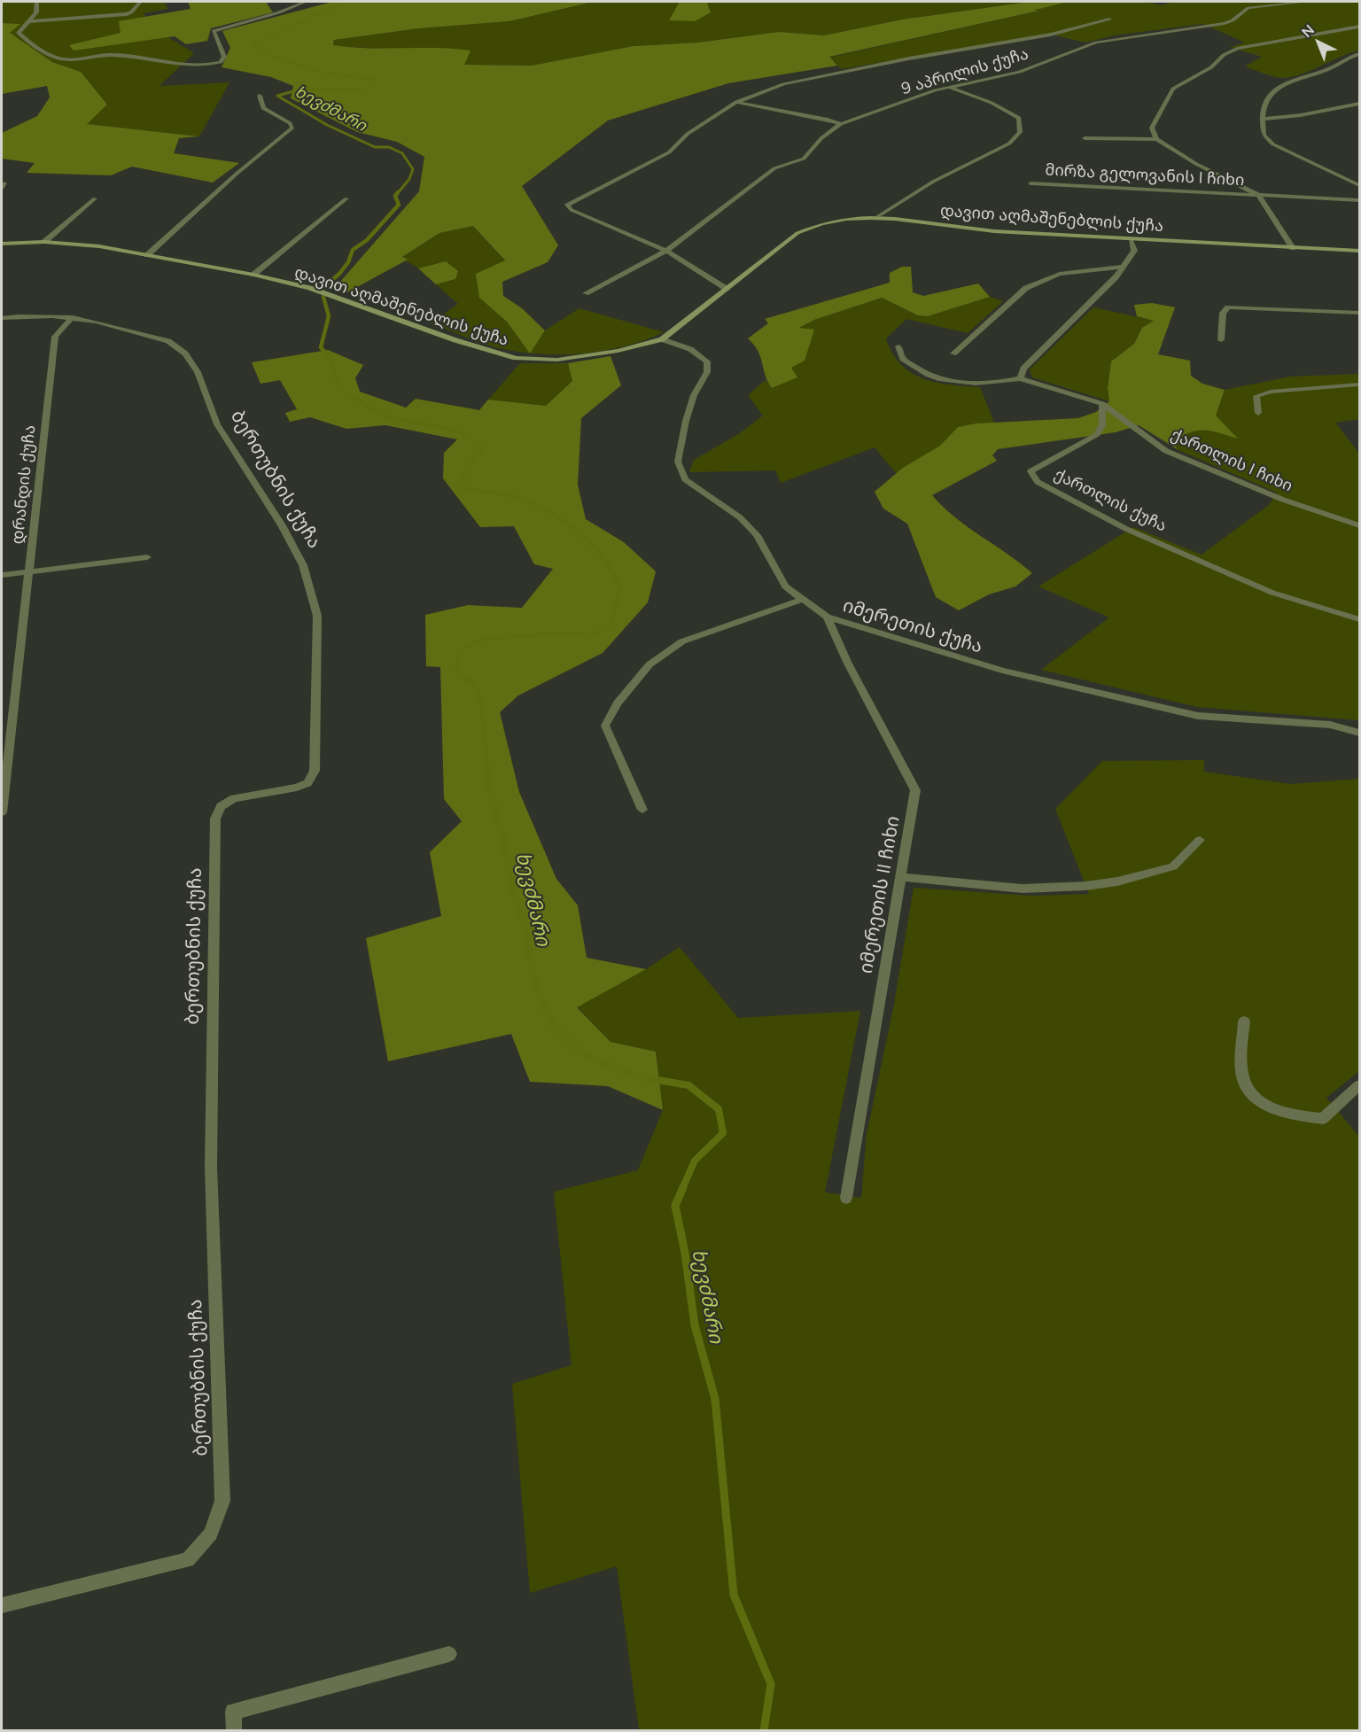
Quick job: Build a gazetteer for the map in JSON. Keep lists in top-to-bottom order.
{
  "streets": {
    "street": [
      "9 აპრილის ქუჩა",
      "მირზა გელოვანის I ჩიხი",
      "დავით აღმაშენებლის ქუჩა",
      "ქართლის I ჩიხი",
      "ბერთუბნის ქუჩა",
      "დრანდის ქუჩა",
      "ქართლის ქუჩა",
      "იმერეთის ქუჩა",
      "იმერეთის II ჩიხი"
    ]
  },
  "crossings": [
    ["დავით აღმაშენებლის ქუჩა", "იმერეთის ქუჩა"],
    ["ქართლის I ჩიხი", "ქართლის ქუჩა"],
    ["ბერთუბნის ქუჩა", "დრანდის ქუჩა"],
    ["იმერეთის ქუჩა", "იმერეთის II ჩიხი"]
  ],
  "water": ["ხევძმარი"],
  "north": "top left"
}
